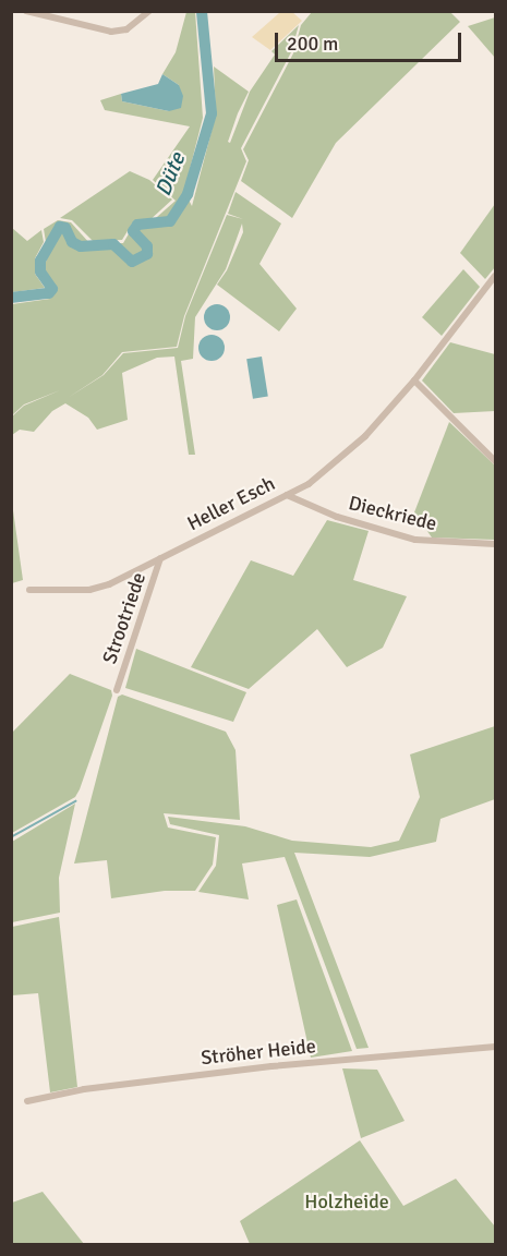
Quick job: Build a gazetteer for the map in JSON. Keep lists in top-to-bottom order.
{
  "streets": {
    "street": [
      "Heller Esch",
      "Dieckriede",
      "Strootriede",
      "Ströher Heide"
    ]
  },
  "crossings": [
    ["Heller Esch", "Dieckriede"],
    ["Heller Esch", "Strootriede"]
  ],
  "water": ["Düte"],
  "parks": ["Holzheide"],
  "scale_bar": "200 m"
}
